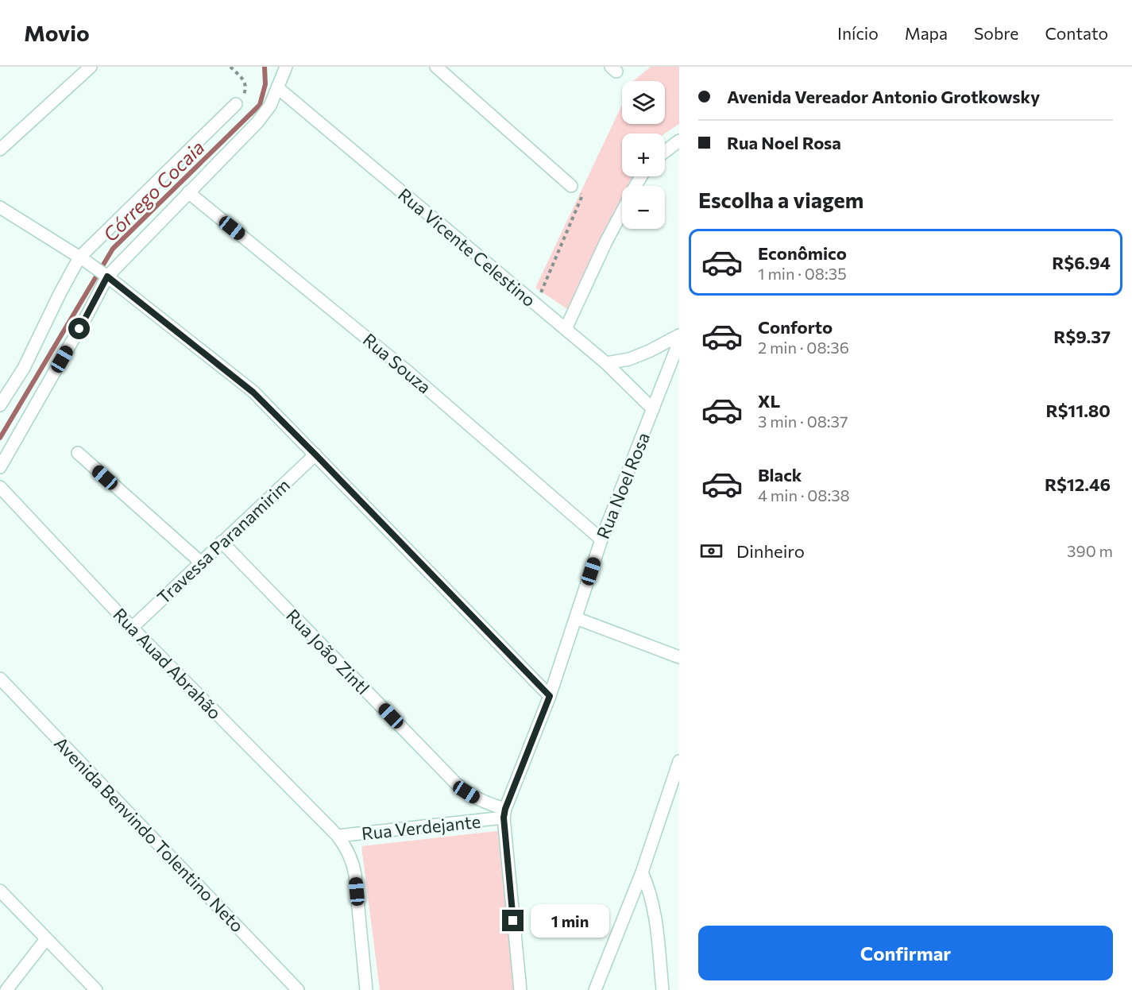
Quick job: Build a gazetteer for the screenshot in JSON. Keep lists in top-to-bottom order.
{
  "streets": {
    "street": [
      "Rua Vicente Celestino",
      "Rua Souza",
      "Rua Noel Rosa",
      "Travessa Paranamirim",
      "Rua João Zintl",
      "Rua Auad Abrahão",
      "Rua Verdejante",
      "Avenida Benvindo Tolentino Neto"
    ]
  },
  "crossings": [
    ["Rua Vicente Celestino", "Rua Noel Rosa"],
    ["Rua Souza", "Rua Noel Rosa"],
    ["Rua Noel Rosa", "Rua João Zintl"],
    ["Rua Noel Rosa", "Rua Verdejante"],
    ["Travessa Paranamirim", "Rua João Zintl"],
    ["Travessa Paranamirim", "Rua Auad Abrahão"],
    ["Rua João Zintl", "Rua Verdejante"],
    ["Rua Auad Abrahão", "Rua Verdejante"]
  ],
  "water": ["Córrego Cocaia"],
  "page": {
    "header": "Movio",
    "nav": [
      "Início",
      "Mapa",
      "Sobre",
      "Contato"
    ],
    "banner": ["Avenida Vereador Antonio Grotkowsky", "Rua Noel Rosa"],
    "map_buttons": ["+", "−"],
    "heading": "Escolha a viagem",
    "list": [
      {
        "name": "Econômico",
        "note": "1 min · 08:35",
        "value": "R$6.94"
      },
      {
        "name": "Conforto",
        "note": "2 min · 08:36",
        "value": "R$9.37"
      },
      {
        "name": "XL",
        "note": "3 min · 08:37",
        "value": "R$11.80"
      },
      {
        "name": "Black",
        "note": "4 min · 08:38",
        "value": "R$12.46"
      }
    ],
    "pay": ["Dinheiro", "390 m"],
    "bubble": "1 min",
    "buttons": "Confirmar"
  }
}
